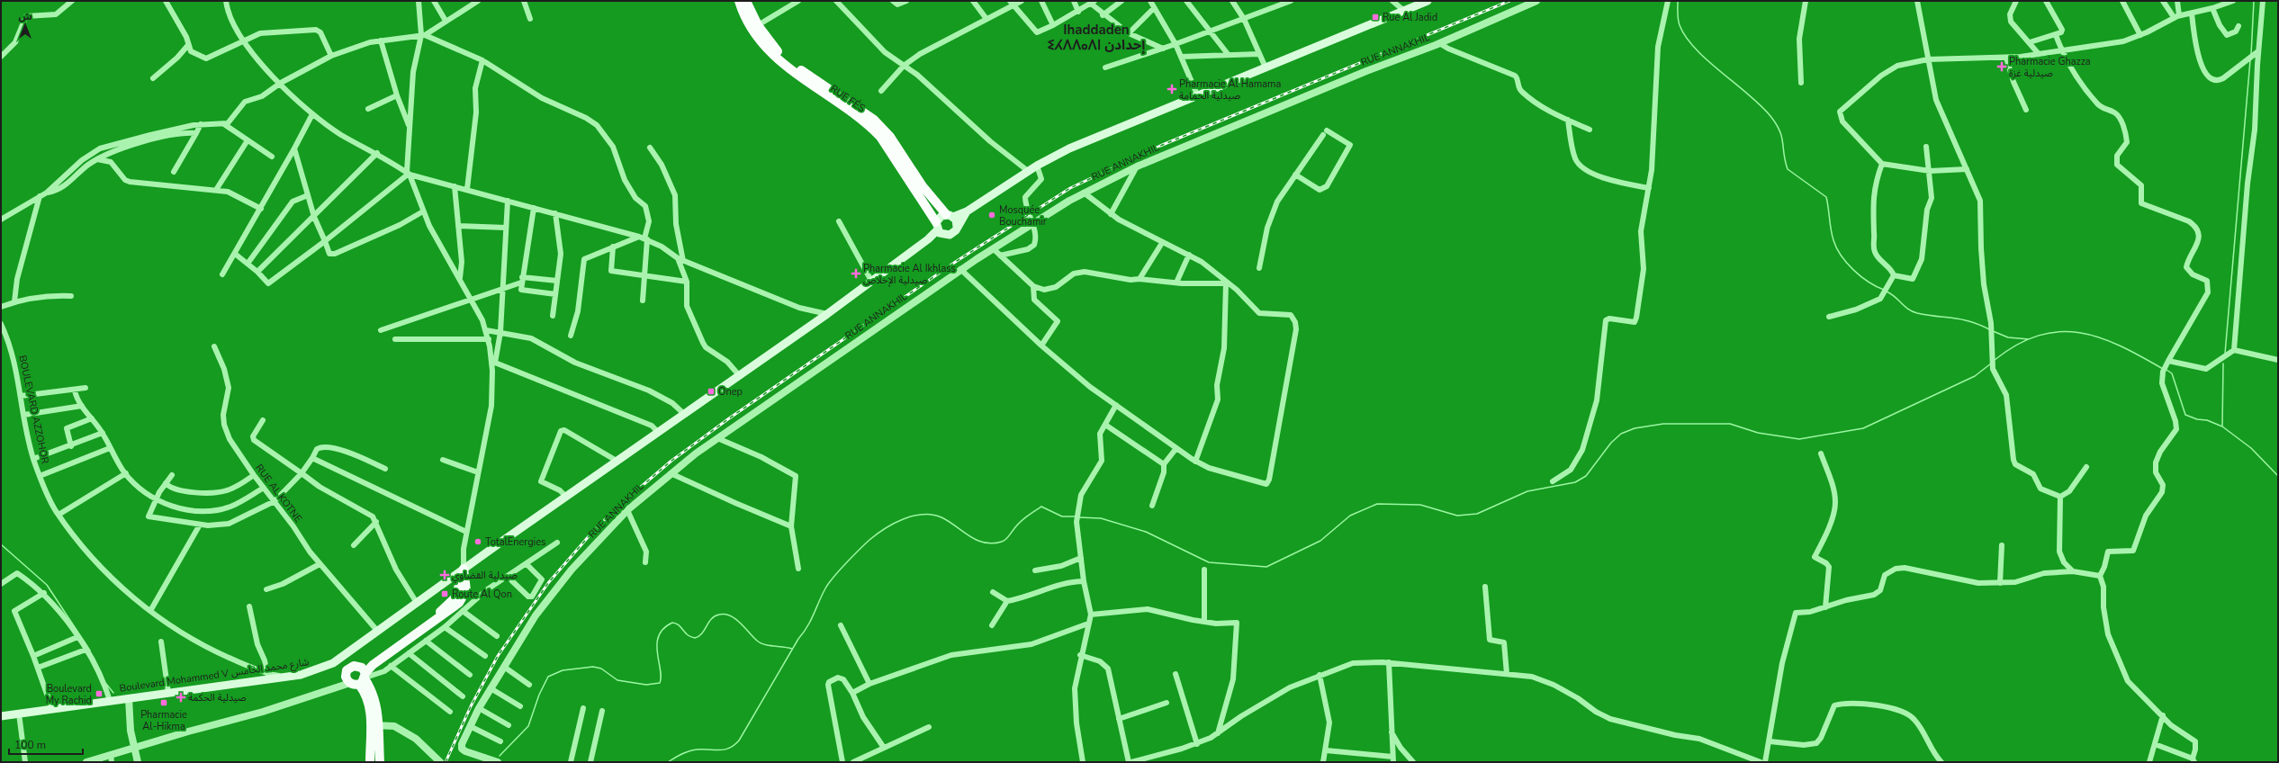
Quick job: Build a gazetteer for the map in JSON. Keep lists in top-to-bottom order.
{
  "streets": {
    "highway": ["RUE FÉS"],
    "main road": ["Boulevard Mohammed V شارع محمد الخامس"],
    "street": ["RUE ANNAKHIL", "BOULEVARD AZZOHOR", "RUE AL KOTNE"]
  },
  "crossings": [
    ["RUE FÉS", "Boulevard Mohammed V شارع محمد الخامس"],
    ["BOULEVARD AZZOHOR", "Boulevard Mohammed V شارع محمد الخامس"],
    ["RUE AL KOTNE", "Boulevard Mohammed V شارع محمد الخامس"]
  ],
  "districts": ["Ihaddaden ⵉⵃⴷⴷⴰⴷⵏ إحدادن"],
  "places": {
    "transit": [
      "Rue Al Jadid",
      "Onep",
      "Route Al Qon",
      "Boulevard My Rachid",
      "Pharmacie Al-Hikma"
    ],
    "health": [
      "Pharmacie Ghazza صيدلية غزة",
      "Pharmacie Al Hamama صيدلية الحمامة",
      "Pharmacie Al Ikhlass صيدلية الإخلاص",
      "صيدلية القضاوي",
      "صيدلية الحكمة"
    ],
    "other": ["Mosquée Bouchamir", "TotalEnergies"]
  },
  "scale_bar": "100 m",
  "north": "top"
}
